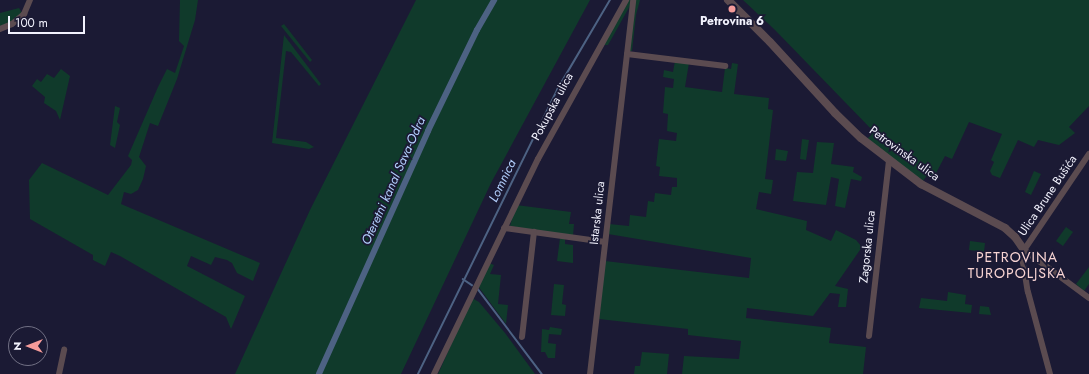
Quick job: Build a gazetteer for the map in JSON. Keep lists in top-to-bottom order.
{
  "streets": {
    "street": [
      "Pokupska ulica",
      "Petrovinska ulica",
      "Ulica Brune Bušića",
      "Istarska ulica",
      "Zagorska ulica"
    ]
  },
  "crossings": [
    ["Petrovinska ulica", "Ulica Brune Bušića"],
    ["Petrovinska ulica", "Zagorska ulica"]
  ],
  "districts": ["PETROVINA TUROPOLJSKA"],
  "water": ["Oteretni kanal Sava-Odra", "Lomnica"],
  "places": ["Petrovina 6"],
  "scale_bar": "100 m",
  "north": "left"
}
